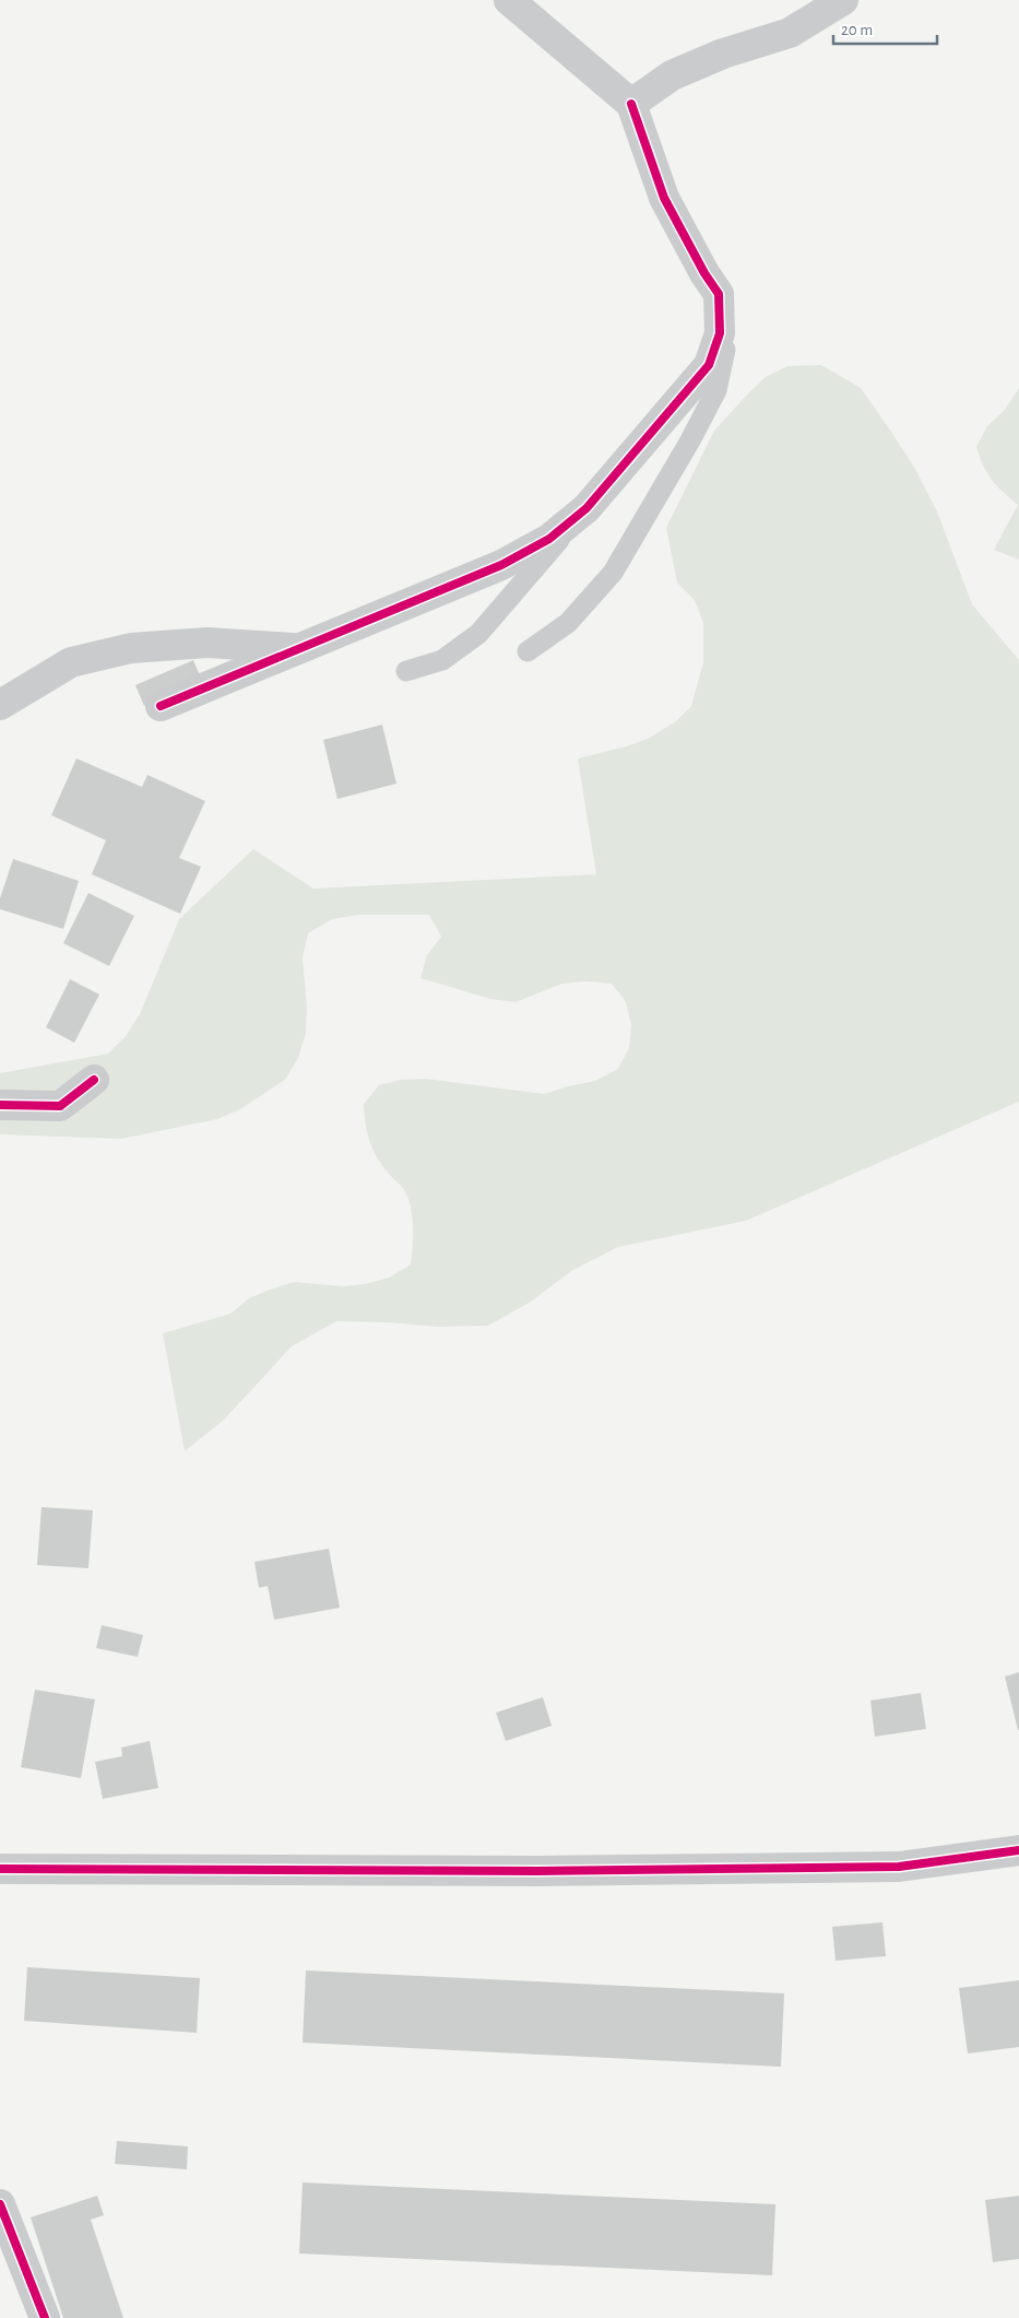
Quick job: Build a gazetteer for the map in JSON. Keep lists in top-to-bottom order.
{
  "scale_bar": "20 m"
}
